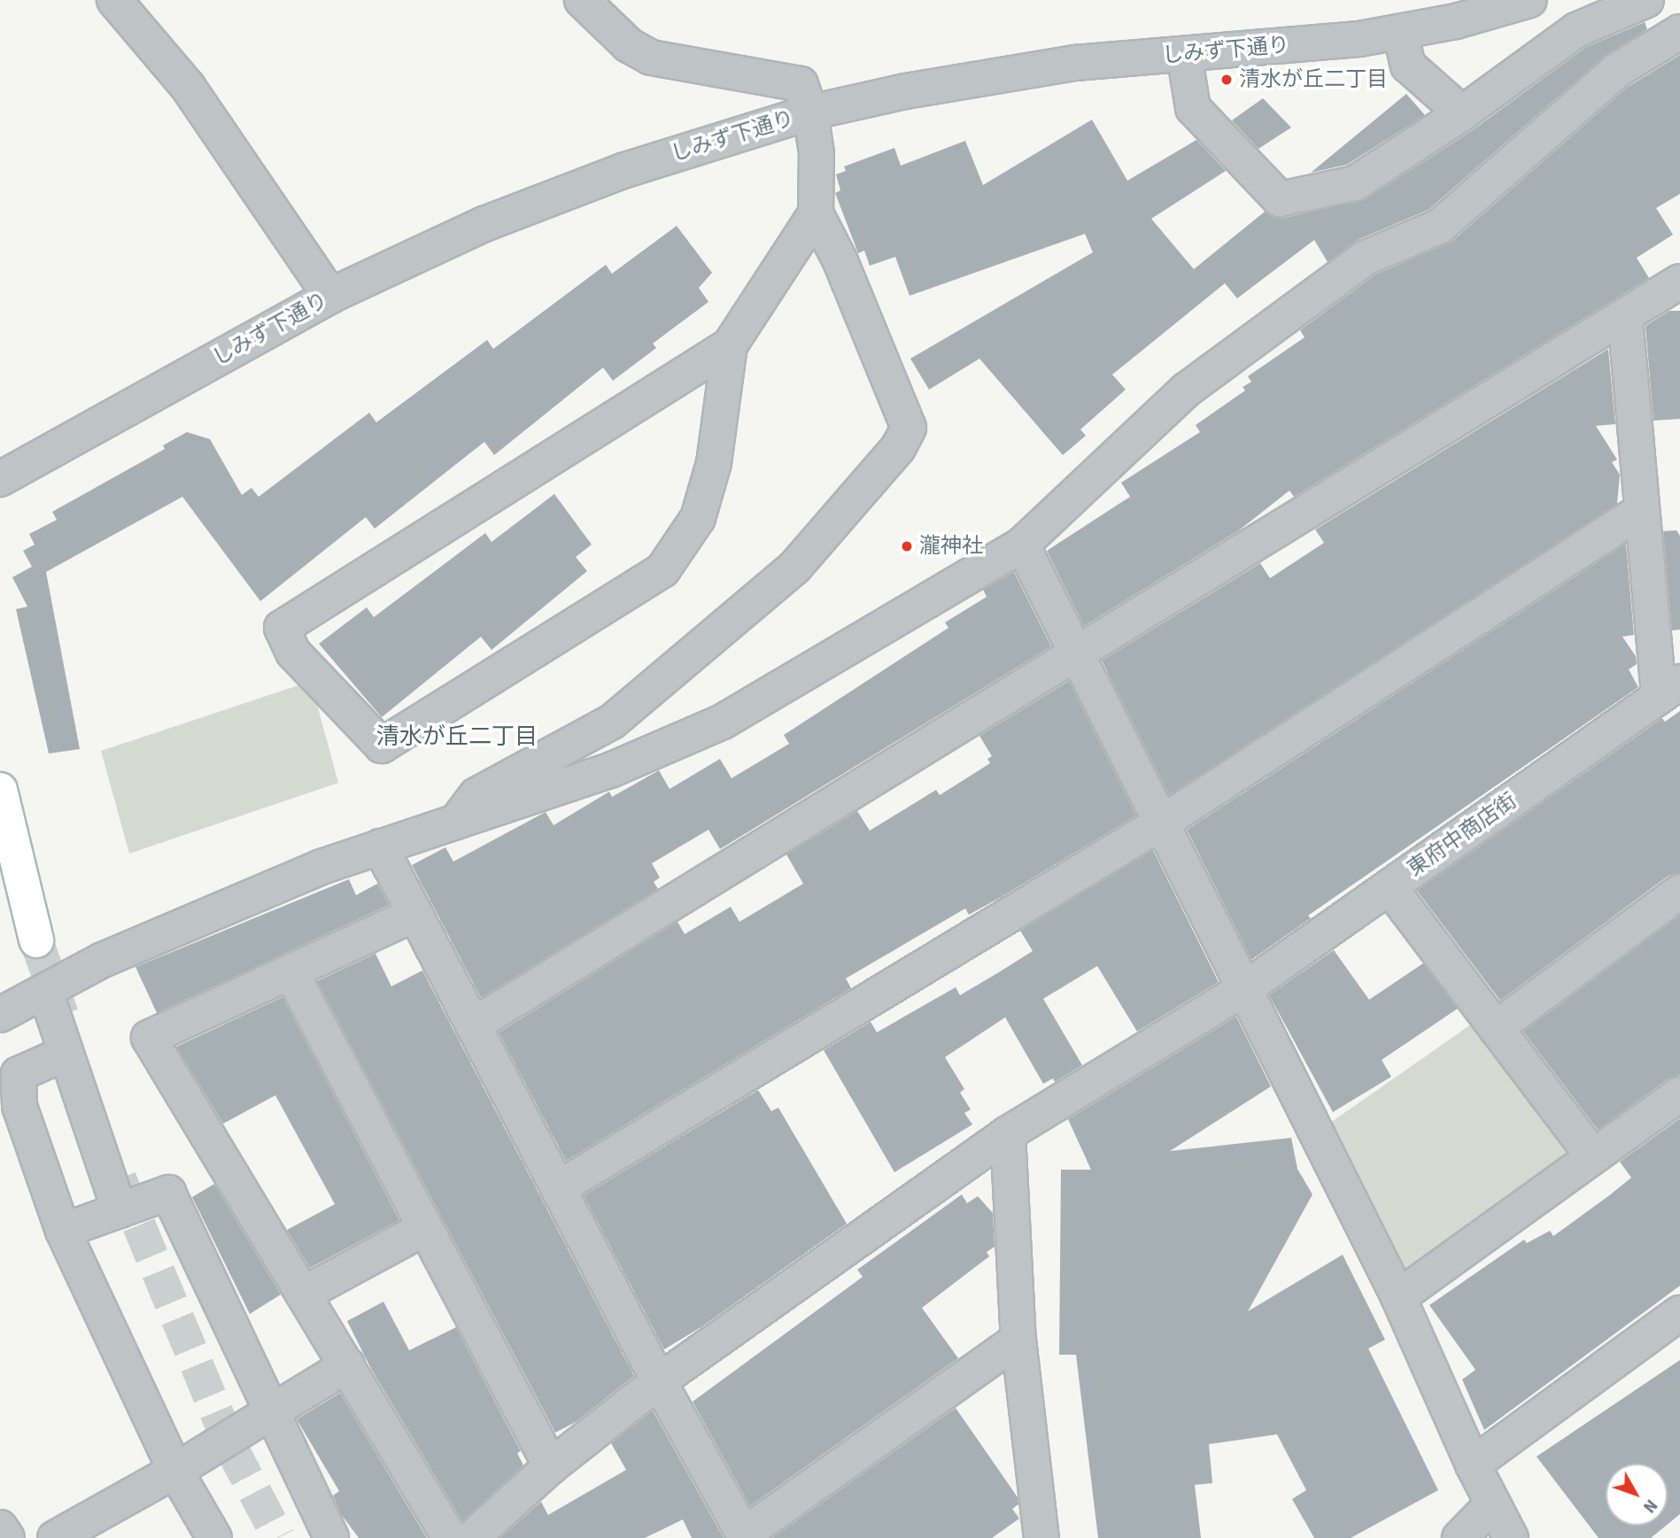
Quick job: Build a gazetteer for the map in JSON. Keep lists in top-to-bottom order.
{
  "streets": {
    "street": ["しみず下通り", "東府中商店街"]
  },
  "districts": ["清水が丘二丁目"],
  "places": ["清水が丘二丁目", "瀧神社"],
  "north": "bottom right"
}
